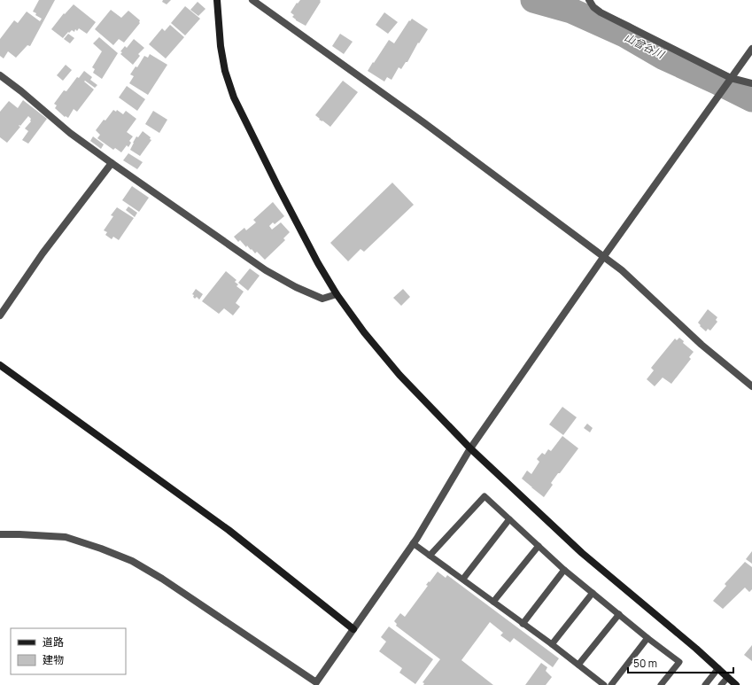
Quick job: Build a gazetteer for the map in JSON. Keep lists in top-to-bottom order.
{
  "water": ["山曾谷川"],
  "legend": ["道路", "建物"],
  "scale_bar": "50 m"
}
